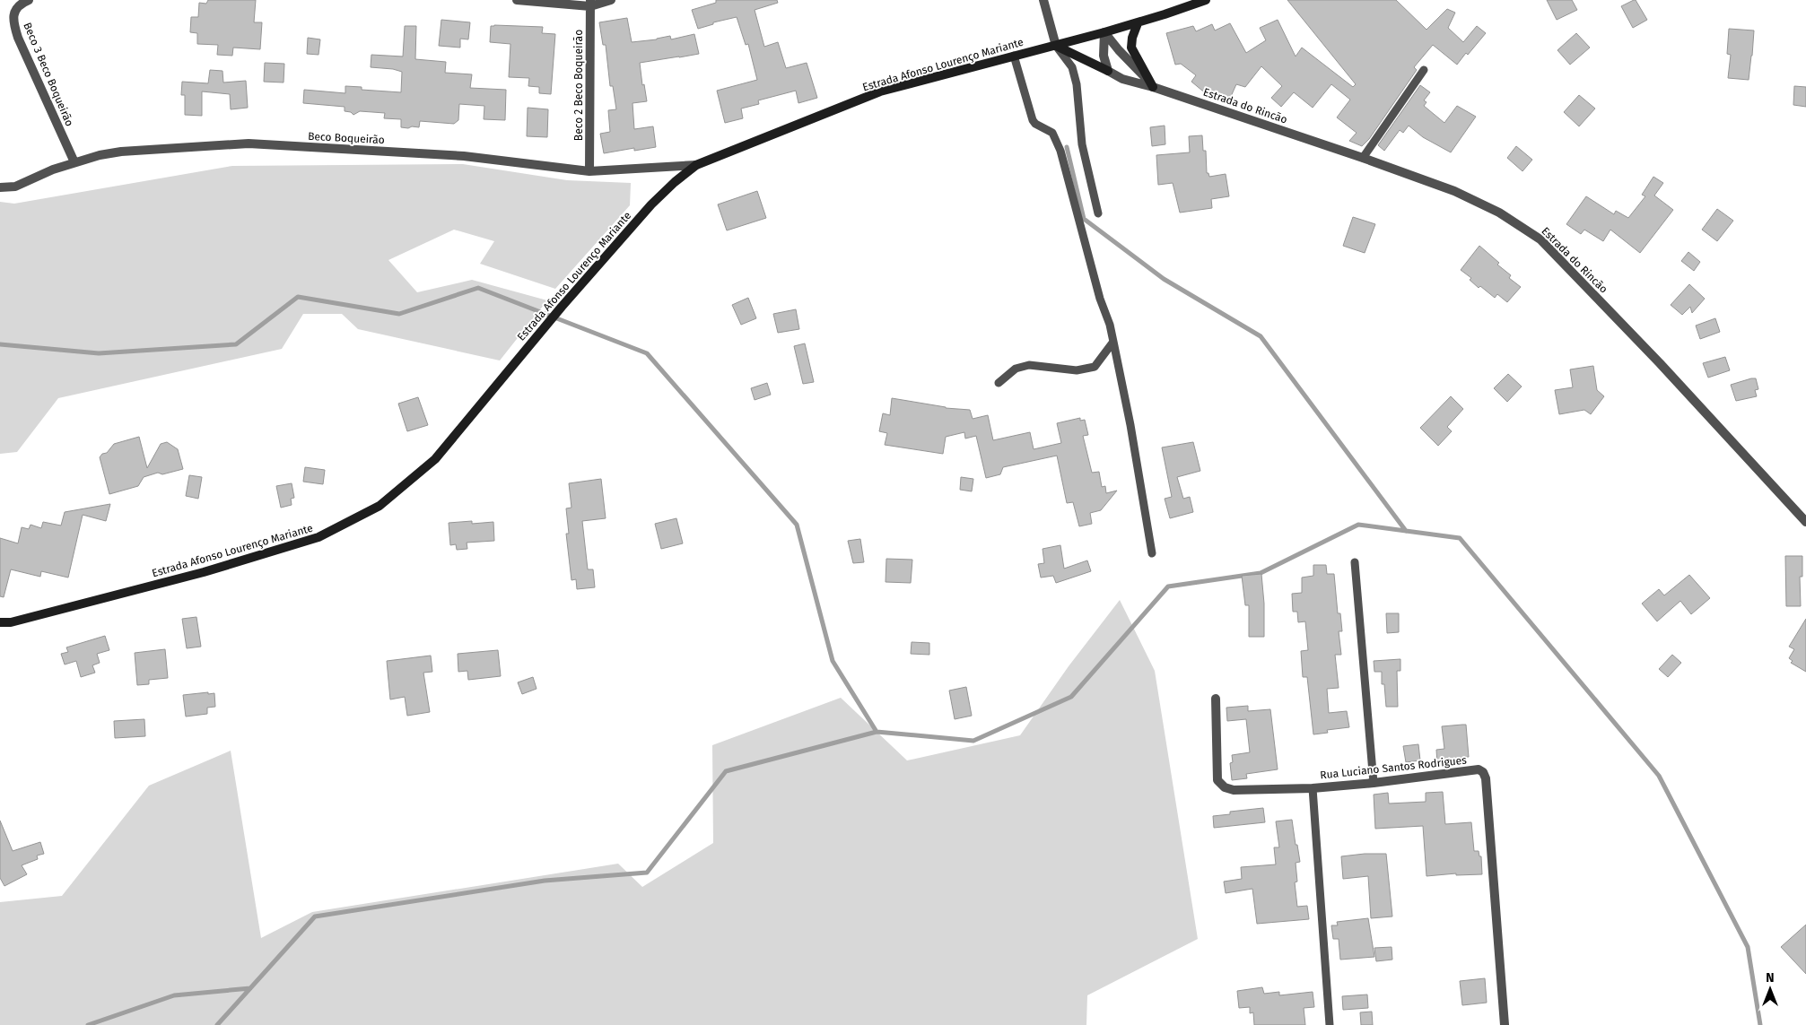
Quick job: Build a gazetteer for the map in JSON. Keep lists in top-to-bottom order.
{
  "streets": {
    "main road": ["Estrada Afonso Lourenço Mariante"],
    "street": [
      "Beco 3 Beco Boqueirão",
      "Beco 2 Beco Boqueirão",
      "Estrada do Rincão",
      "Beco Boqueirão",
      "Rua Luciano Santos Rodrigues"
    ]
  },
  "crossings": [
    ["Estrada Afonso Lourenço Mariante", "Estrada do Rincão"],
    ["Estrada Afonso Lourenço Mariante", "Beco Boqueirão"],
    ["Beco 3 Beco Boqueirão", "Beco Boqueirão"],
    ["Beco 2 Beco Boqueirão", "Beco Boqueirão"]
  ],
  "north": "top"
}
